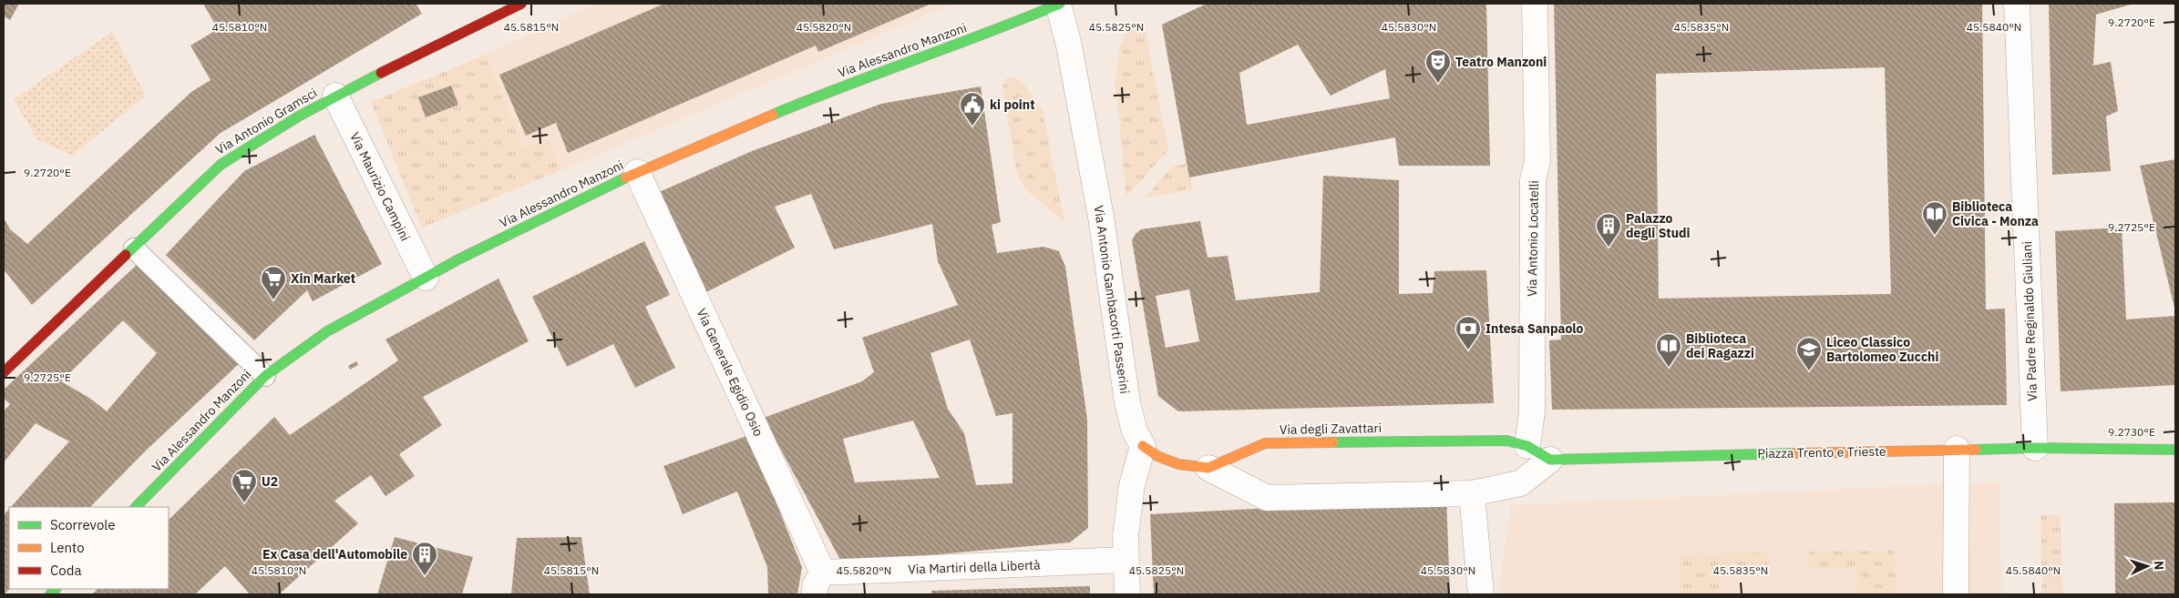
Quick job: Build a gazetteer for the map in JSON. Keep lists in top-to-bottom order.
{
  "streets": {
    "street": [
      "Via Alessandro Manzoni",
      "Via Antonio Gramsci",
      "Via Maurizio Campini",
      "Via Antonio Locatelli",
      "Via Antonio Gambacorti Passerini",
      "Via Padre Reginaldo Giuliani",
      "Via Generale Egidio Osio",
      "Via degli Zavattari",
      "Piazza Trento e Trieste",
      "Via Martiri della Libertà"
    ]
  },
  "crossings": [
    ["Via Alessandro Manzoni", "Via Maurizio Campini"],
    ["Via Alessandro Manzoni", "Via Antonio Gambacorti Passerini"],
    ["Via Alessandro Manzoni", "Via Generale Egidio Osio"],
    ["Via Antonio Gramsci", "Via Maurizio Campini"],
    ["Via Antonio Locatelli", "Via degli Zavattari"],
    ["Via Padre Reginaldo Giuliani", "Piazza Trento e Trieste"],
    ["Via Generale Egidio Osio", "Via Martiri della Libertà"]
  ],
  "places": {
    "theatre": ["Teatro Manzoni"],
    "public building": ["ki point"],
    "library": ["Biblioteca Civica - Monza", "Biblioteca dei Ragazzi"],
    "building": ["Palazzo degli Studi", "Ex Casa dell'Automobile"],
    "supermarket": ["Xin Market", "U2"],
    "bank": ["Intesa Sanpaolo"],
    "school or university": ["Liceo Classico Bartolomeo Zucchi"]
  },
  "legend": ["Scorrevole", "Lento", "Coda"],
  "north": "right",
  "coordinates": [
    "9.2720°E",
    "45.5820°N",
    "45.5825°N",
    "45.5840°N",
    "45.5810°N",
    "45.5815°N",
    "45.5830°N",
    "45.5835°N",
    "9.2725°E",
    "9.2730°E"
  ]
}
